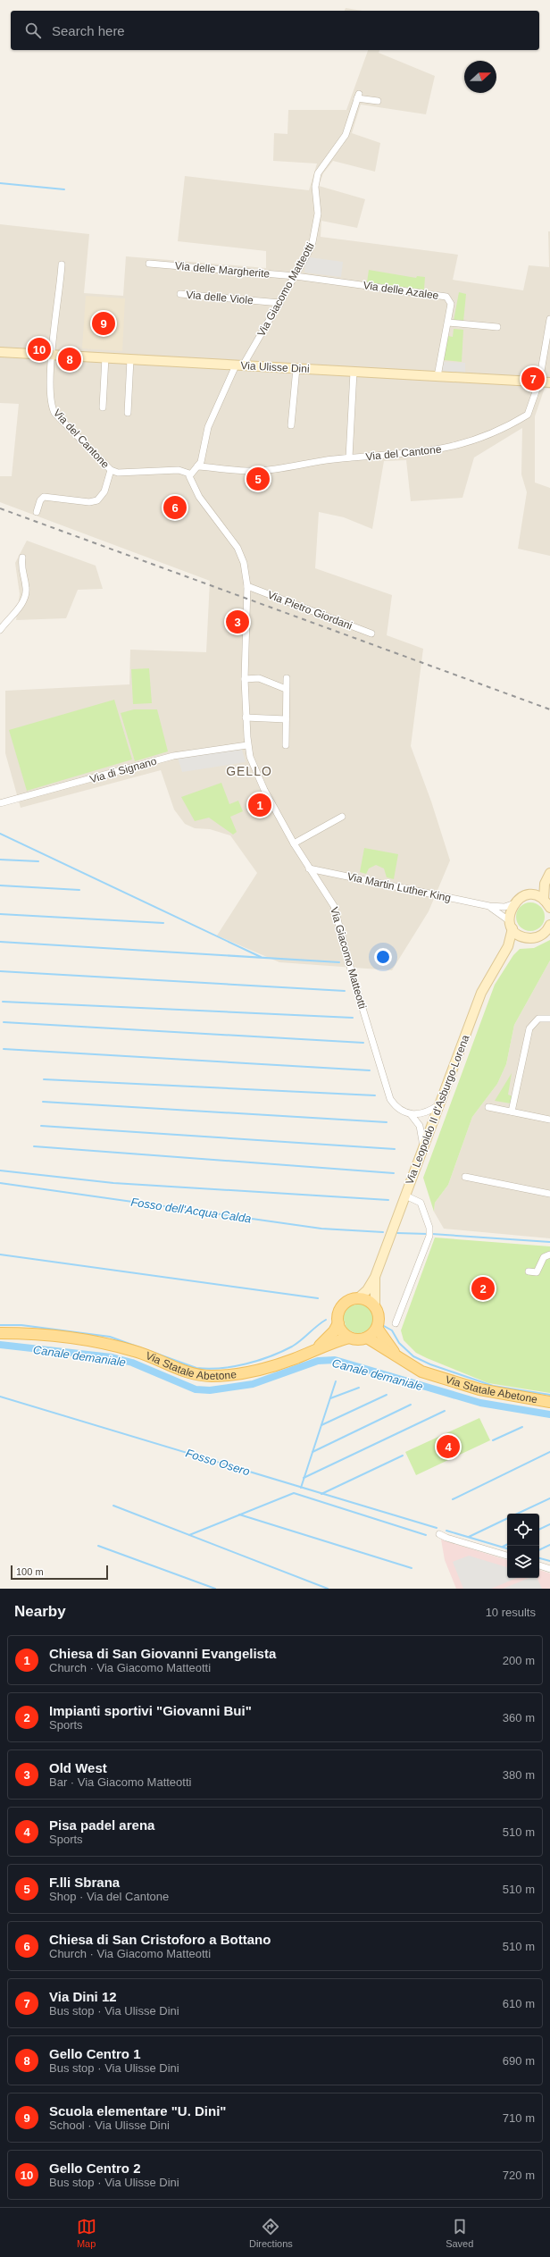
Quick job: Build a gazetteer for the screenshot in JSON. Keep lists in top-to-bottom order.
{
  "streets": {
    "main road": ["Via Statale Abetone"],
    "street": [
      "Via delle Margherite",
      "Via Giacomo Matteotti",
      "Via delle Azalee",
      "Via delle Viole",
      "Via Ulisse Dini",
      "Via del Cantone",
      "Via Pietro Giordani",
      "Via di Signano",
      "Via Martin Luther King",
      "Via Leopoldo II d'Asburgo-Lorena"
    ]
  },
  "crossings": [
    ["Via delle Margherite", "Via Giacomo Matteotti"],
    ["Via delle Margherite", "Via delle Azalee"],
    ["Via Giacomo Matteotti", "Via delle Azalee"],
    ["Via Giacomo Matteotti", "Via delle Viole"],
    ["Via Giacomo Matteotti", "Via Ulisse Dini"],
    ["Via Giacomo Matteotti", "Via del Cantone"],
    ["Via Giacomo Matteotti", "Via Pietro Giordani"],
    ["Via Giacomo Matteotti", "Via di Signano"],
    ["Via Giacomo Matteotti", "Via Martin Luther King"],
    ["Via Giacomo Matteotti", "Via Leopoldo II d'Asburgo-Lorena"],
    ["Via delle Azalee", "Via Ulisse Dini"],
    ["Via Ulisse Dini", "Via del Cantone"]
  ],
  "districts": ["GELLO"],
  "water": ["Fosso dell'Acqua Calda", "Canale demaniale", "Fosso Osero"],
  "scale_bar": "100 m",
  "north": "right",
  "page": {
    "search": "Search here",
    "pins": [
      "9",
      "10",
      "8",
      "7",
      "5",
      "6",
      "3",
      "1",
      "2",
      "4"
    ],
    "scale": "100 m",
    "heading": ["Nearby", "10 results"],
    "list": [
      {
        "mark": "1",
        "name": "Chiesa di San Giovanni Evangelista",
        "note": "Church · Via Giacomo Matteotti",
        "value": "200 m"
      },
      {
        "mark": "2",
        "name": "Impianti sportivi \"Giovanni Bui\"",
        "note": "Sports",
        "value": "360 m"
      },
      {
        "mark": "3",
        "name": "Old West",
        "note": "Bar · Via Giacomo Matteotti",
        "value": "380 m"
      },
      {
        "mark": "4",
        "name": "Pisa padel arena",
        "note": "Sports",
        "value": "510 m"
      },
      {
        "mark": "5",
        "name": "F.lli Sbrana",
        "note": "Shop · Via del Cantone",
        "value": "510 m"
      },
      {
        "mark": "6",
        "name": "Chiesa di San Cristoforo a Bottano",
        "note": "Church · Via Giacomo Matteotti",
        "value": "510 m"
      },
      {
        "mark": "7",
        "name": "Via Dini 12",
        "note": "Bus stop · Via Ulisse Dini",
        "value": "610 m"
      },
      {
        "mark": "8",
        "name": "Gello Centro 1",
        "note": "Bus stop · Via Ulisse Dini",
        "value": "690 m"
      },
      {
        "mark": "9",
        "name": "Scuola elementare \"U. Dini\"",
        "note": "School · Via Ulisse Dini",
        "value": "710 m"
      },
      {
        "mark": "10",
        "name": "Gello Centro 2",
        "note": "Bus stop · Via Ulisse Dini",
        "value": "720 m"
      }
    ],
    "nav": ["Map", "Directions", "Saved"]
  }
}
